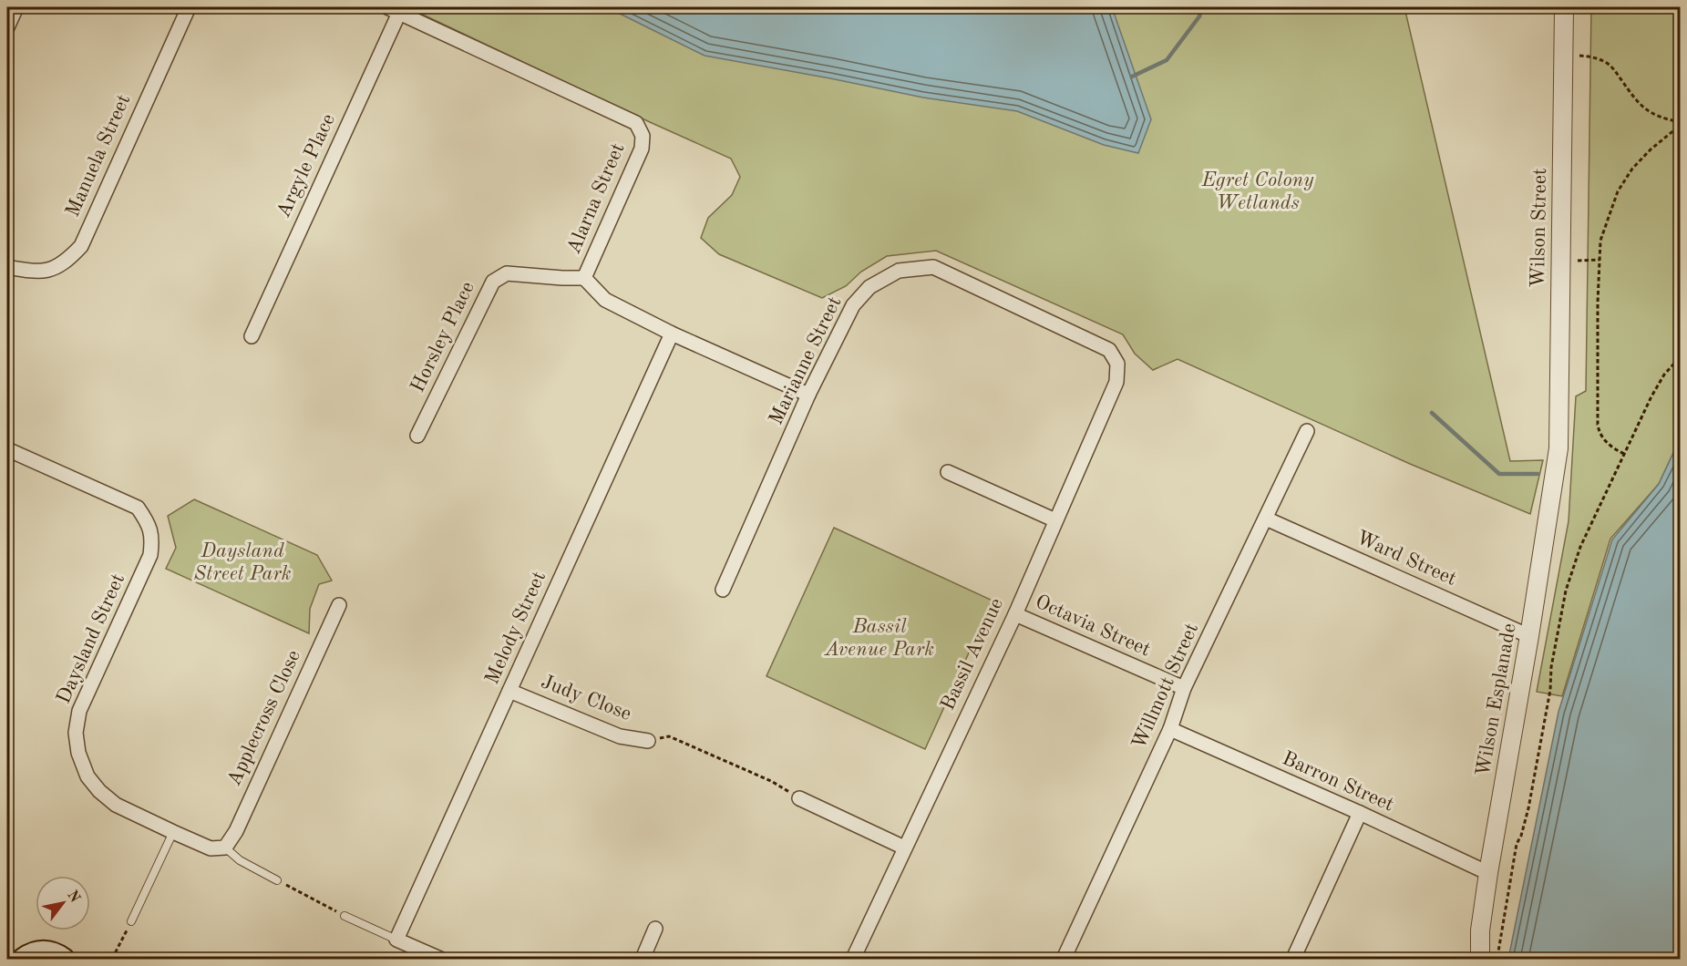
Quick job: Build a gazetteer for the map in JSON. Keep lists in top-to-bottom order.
{
  "streets": {
    "street": [
      "Manuela Street",
      "Argyle Place",
      "Alarna Street",
      "Wilson Street",
      "Horsley Place",
      "Marianne Street",
      "Ward Street",
      "Octavia Street",
      "Melody Street",
      "Daysland Street",
      "Bassil Avenue",
      "Willmott Street",
      "Judy Close",
      "Wilson Esplanade",
      "Applecross Close",
      "Barron Street"
    ]
  },
  "crossings": [
    ["Argyle Place", "Alarna Street"],
    ["Alarna Street", "Horsley Place"],
    ["Alarna Street", "Marianne Street"],
    ["Alarna Street", "Melody Street"],
    ["Wilson Street", "Wilson Esplanade"],
    ["Marianne Street", "Bassil Avenue"],
    ["Ward Street", "Willmott Street"],
    ["Ward Street", "Wilson Esplanade"],
    ["Octavia Street", "Bassil Avenue"],
    ["Octavia Street", "Willmott Street"],
    ["Melody Street", "Judy Close"],
    ["Daysland Street", "Applecross Close"],
    ["Willmott Street", "Barron Street"],
    ["Wilson Esplanade", "Barron Street"]
  ],
  "parks": ["Egret Colony Wetlands", "Daysland Street Park", "Bassil Avenue Park"],
  "north": "top right"
}
